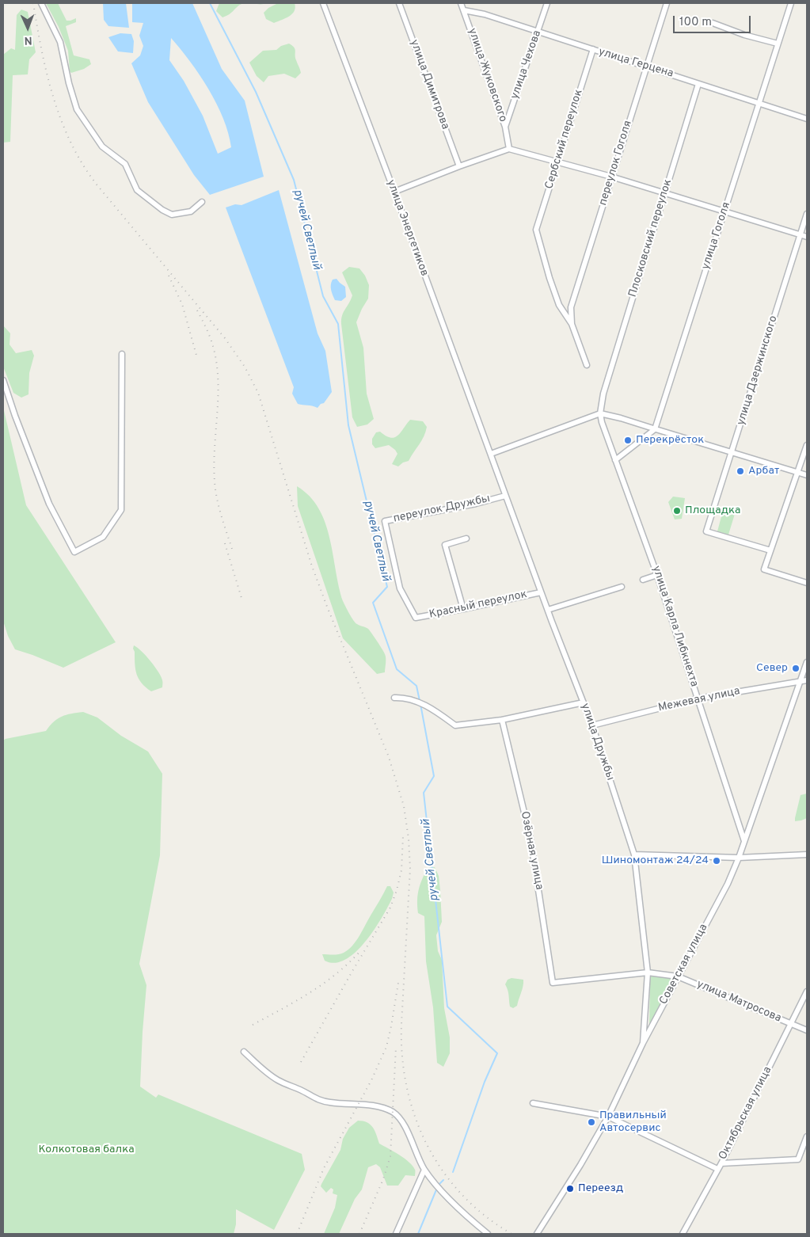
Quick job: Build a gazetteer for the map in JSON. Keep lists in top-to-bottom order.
{
  "streets": {
    "street": [
      "улица Герцена",
      "улица Чехова",
      "улица Жуковского",
      "улица Димитрова",
      "Сербский переулок",
      "переулок Гоголя",
      "улица Энергетиков",
      "улица Гоголя",
      "Плосковский переулок",
      "улица Дзержинского",
      "переулок Дружбы",
      "Красный переулок",
      "улица Карла Либкнехта",
      "Межевая улица",
      "улица Дружбы",
      "Озёрная улица",
      "Советская улица",
      "улица Матросова",
      "Октябрьская улица"
    ]
  },
  "crossings": [
    ["улица Герцена", "улица Чехова"],
    ["улица Герцена", "улица Жуковского"],
    ["улица Герцена", "Сербский переулок"],
    ["улица Герцена", "переулок Гоголя"],
    ["улица Герцена", "улица Гоголя"],
    ["улица Герцена", "Плосковский переулок"],
    ["улица Чехова", "улица Жуковского"],
    ["Сербский переулок", "переулок Гоголя"],
    ["улица Энергетиков", "улица Дружбы"],
    ["Плосковский переулок", "улица Карла Либкнехта"],
    ["переулок Дружбы", "Красный переулок"],
    ["переулок Дружбы", "улица Дружбы"],
    ["Красный переулок", "улица Дружбы"],
    ["улица Карла Либкнехта", "Межевая улица"],
    ["улица Карла Либкнехта", "Советская улица"],
    ["Межевая улица", "улица Дружбы"],
    ["Межевая улица", "Советская улица"],
    ["улица Дружбы", "Советская улица"],
    ["улица Дружбы", "улица Матросова"],
    ["Озёрная улица", "улица Матросова"],
    ["Советская улица", "улица Матросова"],
    ["улица Матросова", "Октябрьская улица"]
  ],
  "water": ["ручей Светлый"],
  "parks": ["Колкотовая балка"],
  "places": [
    "Перекрёсток",
    "Арбат",
    "Площадка",
    "Север",
    "Шиномонтаж 24/24",
    "Правильный Автосервис",
    "Переезд"
  ],
  "scale_bar": "100 m",
  "north": "bottom"
}
